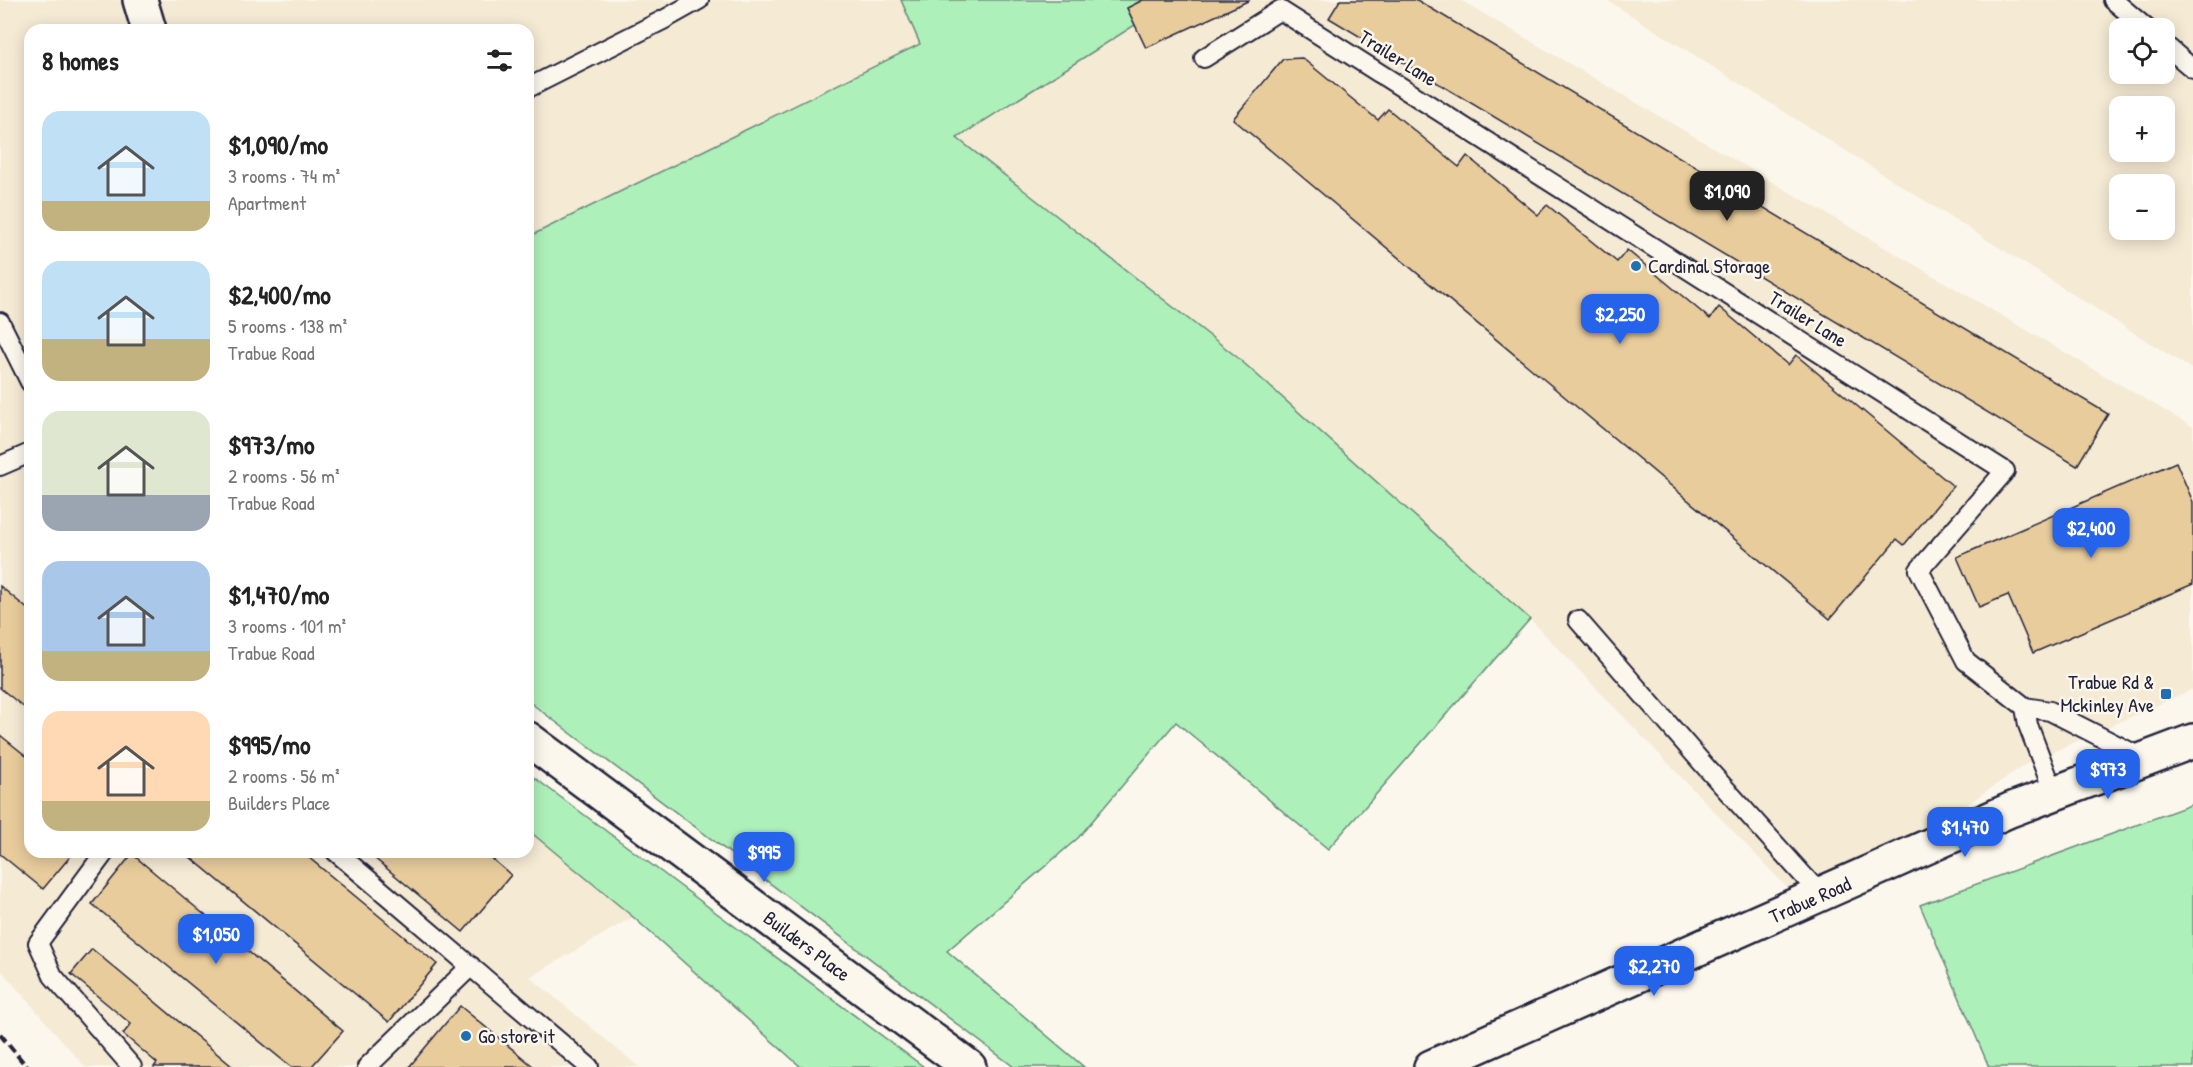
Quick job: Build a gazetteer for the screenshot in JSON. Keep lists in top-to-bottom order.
{
  "streets": {
    "main road": ["Trabue Road", "Builders Place"],
    "lane": ["Trailer Lane"]
  },
  "crossings": [
    ["Trailer Lane", "Trabue Road"]
  ],
  "places": {
    "other": ["Cardinal Storage", "Go store it"],
    "transit": ["Trabue Rd & Mckinley Ave"]
  },
  "page": {
    "map_buttons": ["+", "−"],
    "heading": "8 homes",
    "list": [
      {
        "name": "$1,090/mo",
        "note": "3 rooms · 74 m² · Apartment"
      },
      {
        "name": "$2,400/mo",
        "note": "5 rooms · 138 m² · Trabue Road"
      },
      {
        "name": "$973/mo",
        "note": "2 rooms · 56 m² · Trabue Road"
      },
      {
        "name": "$1,470/mo",
        "note": "3 rooms · 101 m² · Trabue Road"
      },
      {
        "name": "$995/mo",
        "note": "2 rooms · 56 m² · Builders Place"
      }
    ],
    "price": [
      "$1,090",
      "$2,250",
      "$2,400",
      "$973",
      "$1,470",
      "$995",
      "$1,050",
      "$2,270"
    ]
  }
}
